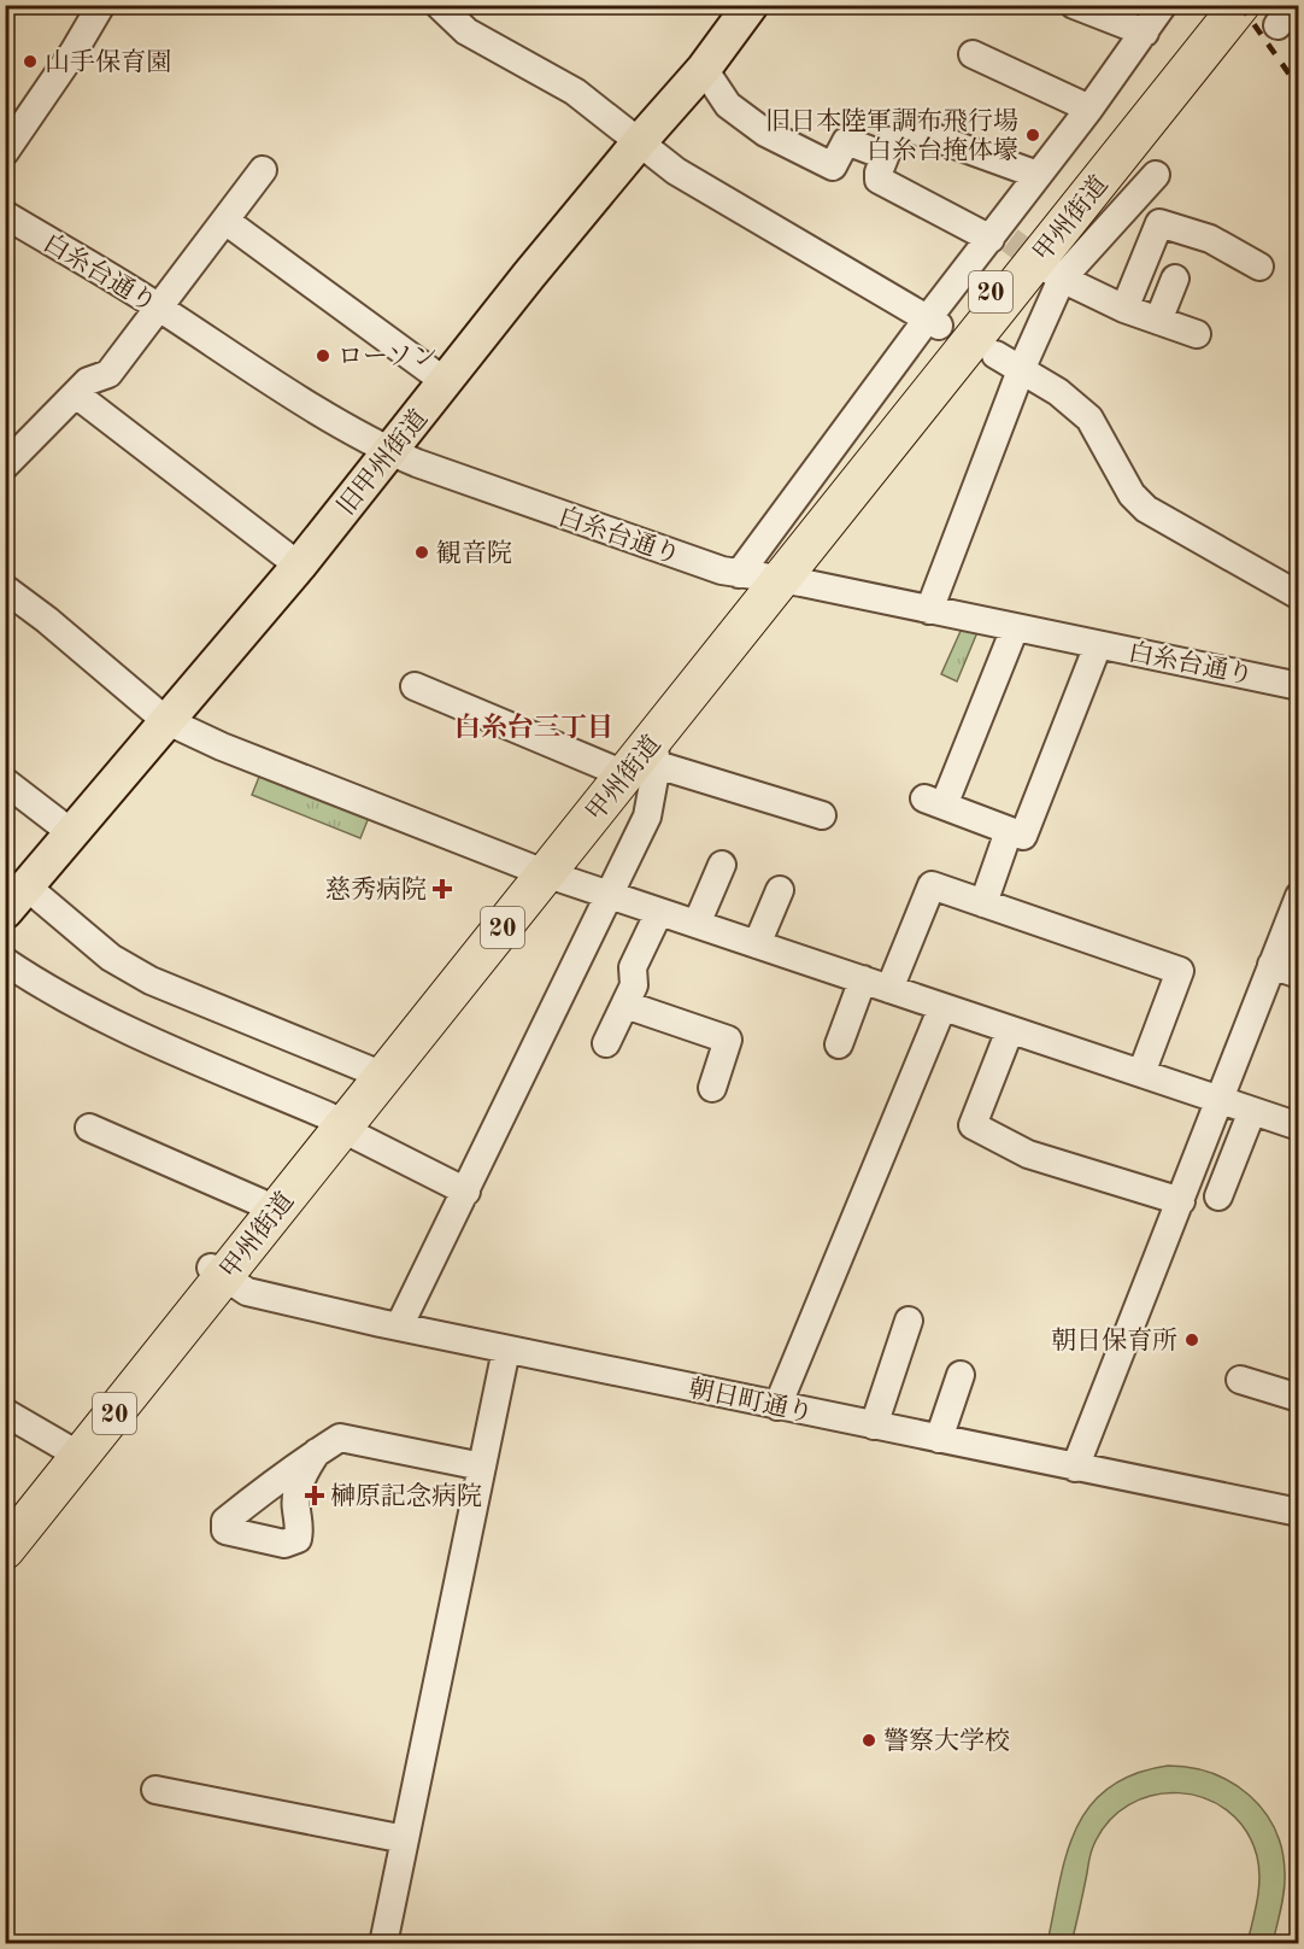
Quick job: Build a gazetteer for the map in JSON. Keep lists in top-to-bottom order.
{
  "streets": {
    "highway": ["甲州街道", "20"],
    "main road": ["旧甲州街道"],
    "street": ["白糸台通り", "朝日町通り"]
  },
  "crossings": [
    ["甲州街道", "白糸台通り"],
    ["甲州街道", "朝日町通り"],
    ["白糸台通り", "旧甲州街道"]
  ],
  "districts": ["白糸台三丁目"],
  "places": {
    "other": [
      "山手保育園",
      "旧日本陸軍調布飛行場 白糸台掩体壕",
      "ローソン",
      "観音院",
      "朝日保育所",
      "警察大学校"
    ],
    "health": ["慈秀病院", "榊原記念病院"]
  }
}
